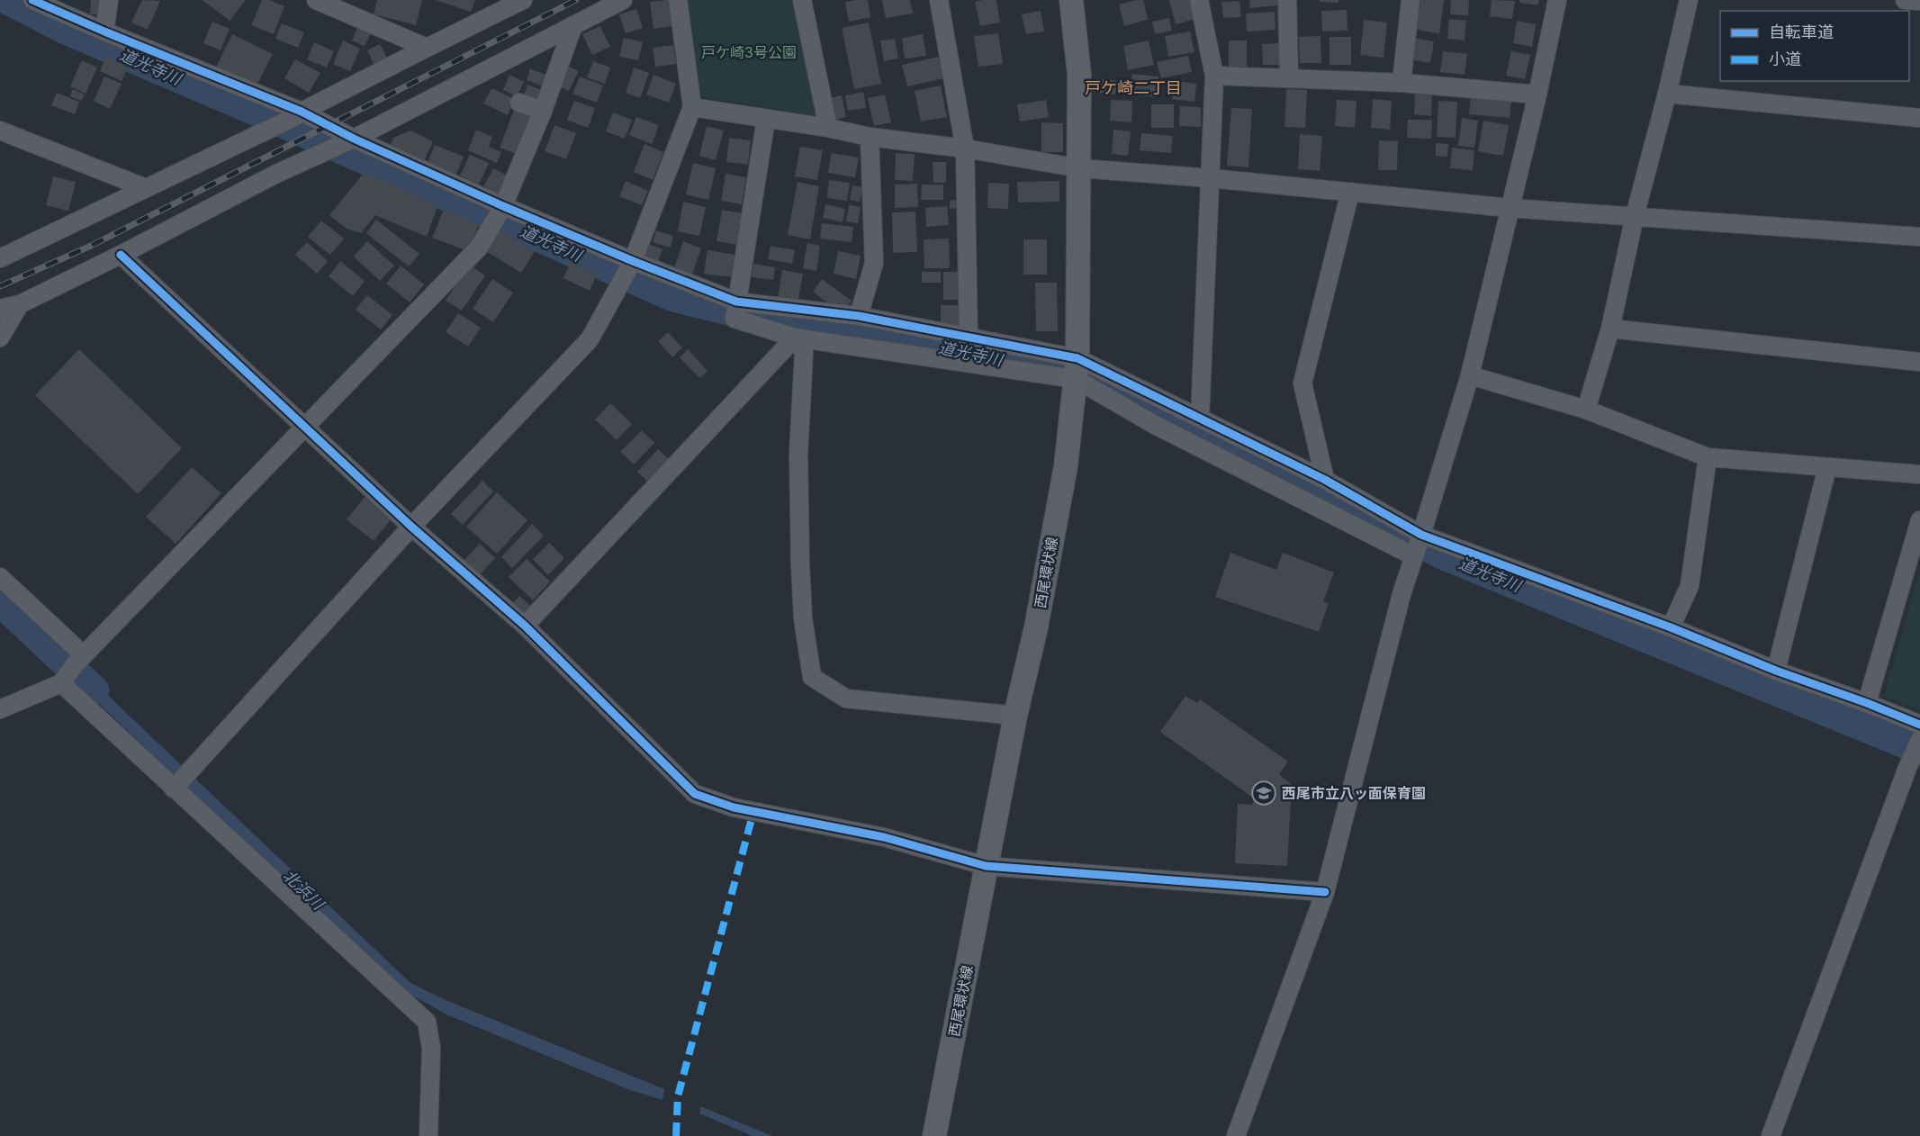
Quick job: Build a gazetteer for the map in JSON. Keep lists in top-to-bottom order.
{
  "streets": {
    "main road": ["西尾環状線"]
  },
  "districts": ["戸ケ崎二丁目"],
  "water": ["道光寺川", "北浜川"],
  "parks": ["戸ケ崎3号公園"],
  "places": {
    "school or university": ["西尾市立八ッ面保育園"]
  },
  "legend": ["自転車道", "小道"]
}
